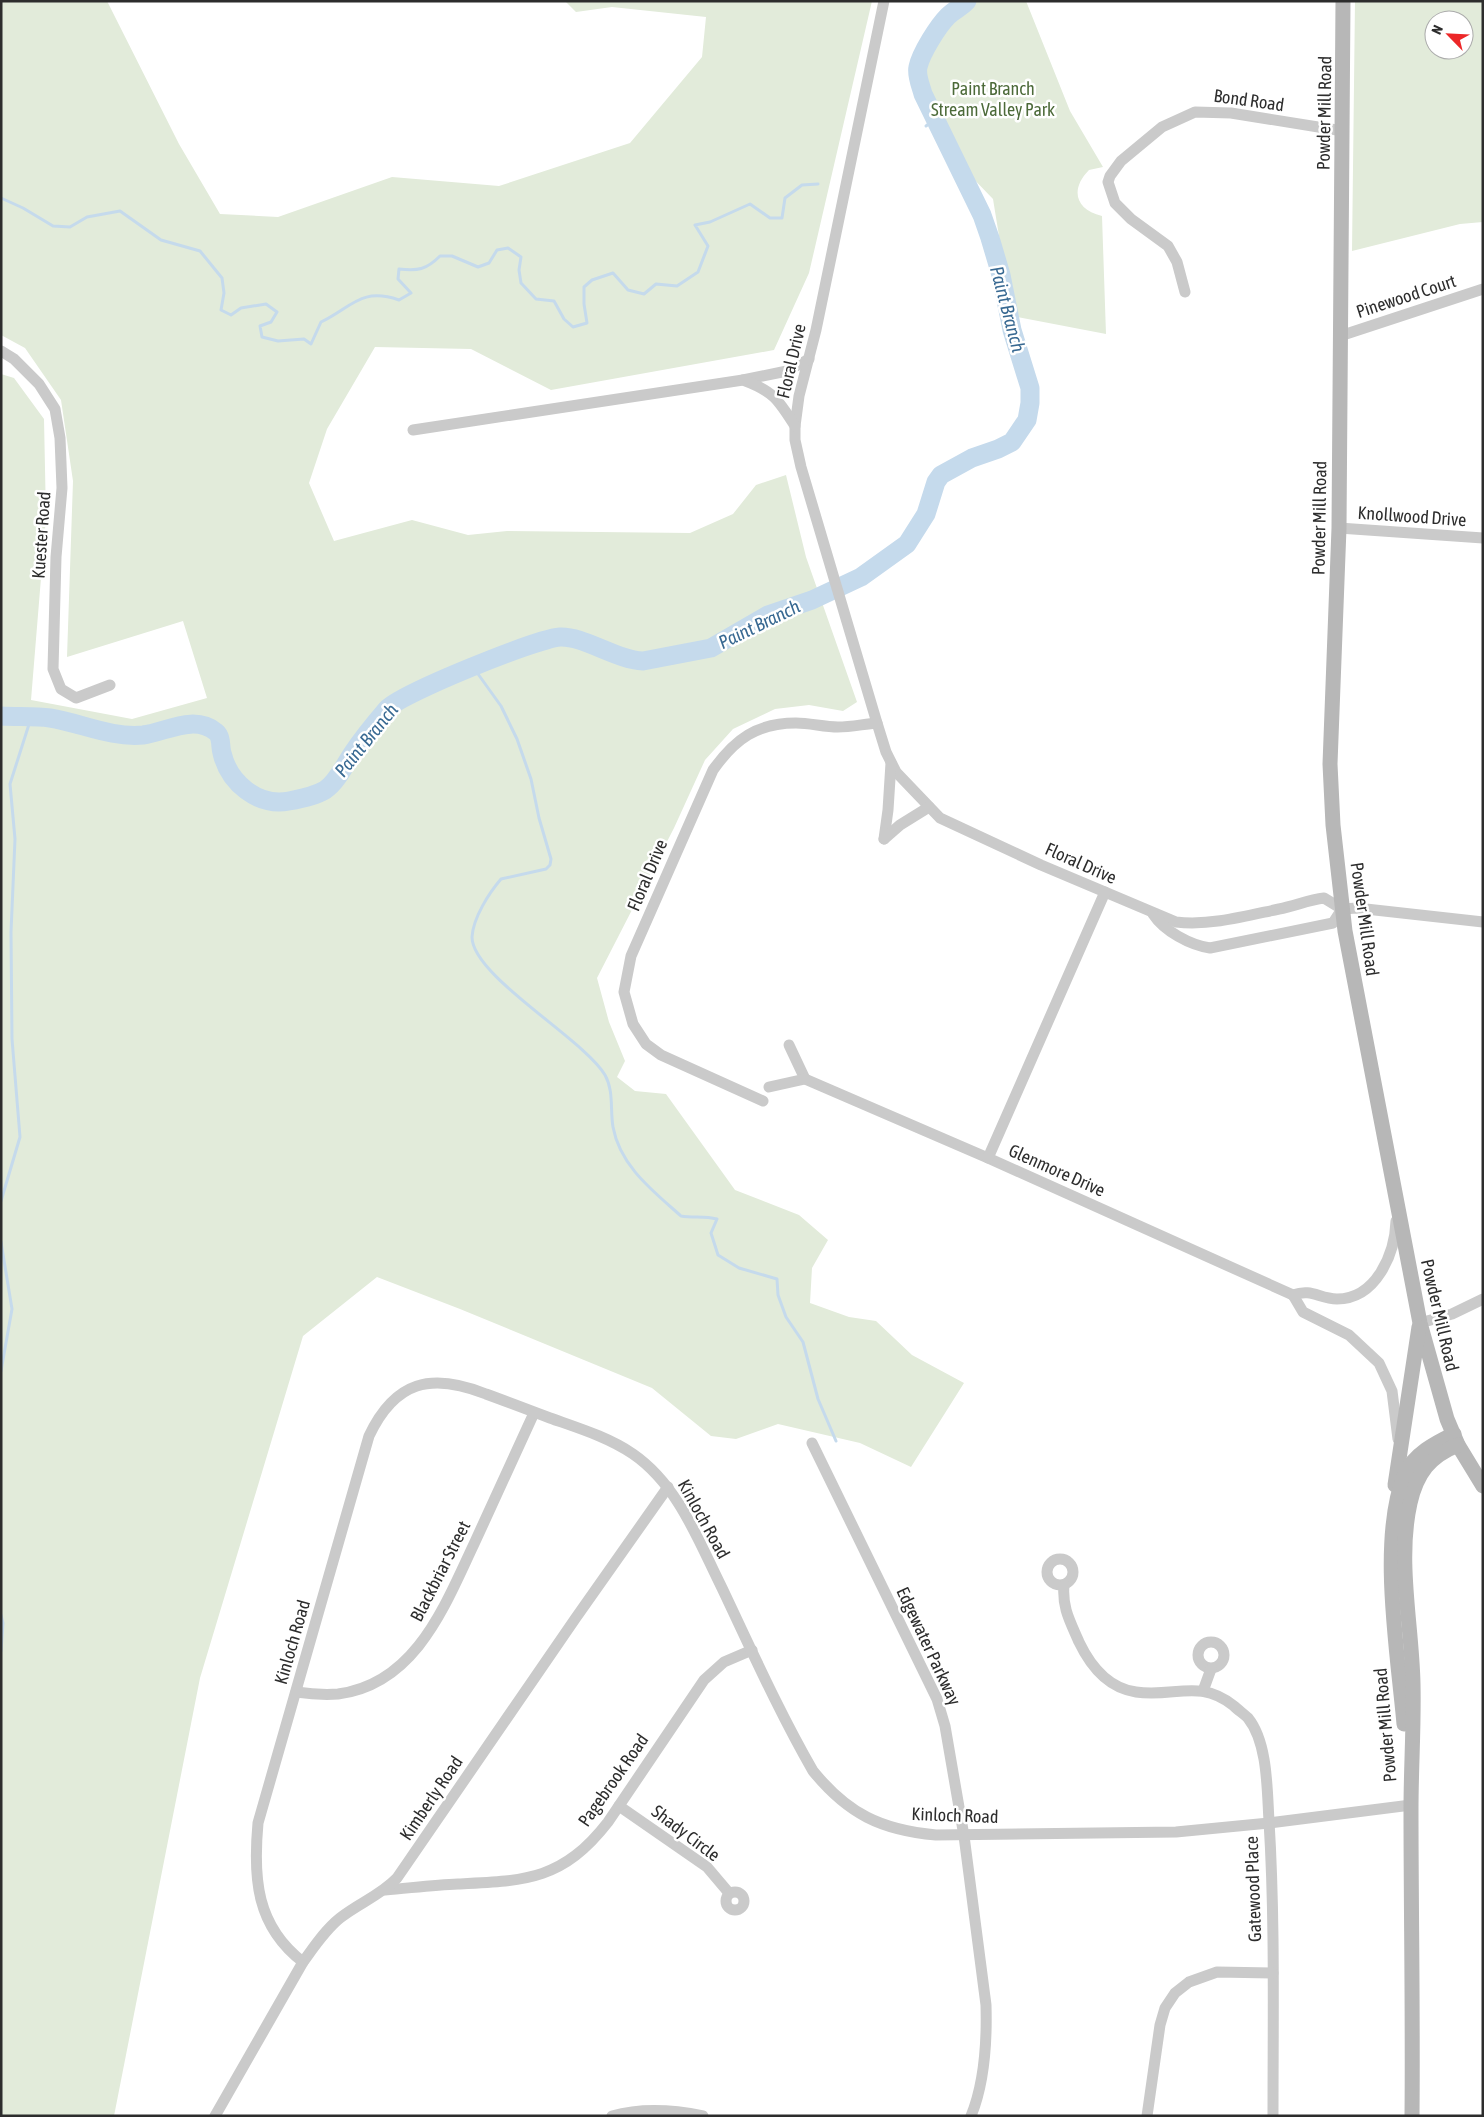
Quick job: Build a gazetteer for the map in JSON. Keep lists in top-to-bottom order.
{
  "streets": {
    "main road": ["Powder Mill Road"],
    "street": [
      "Bond Road",
      "Pinewood Court",
      "Floral Drive",
      "Knollwood Drive",
      "Kuester Road",
      "Glenmore Drive",
      "Kinloch Road",
      "Blackbriar Street",
      "Edgewater Parkway",
      "Pagebrook Road",
      "Kimberly Road",
      "Shady Circle",
      "Gatewood Place"
    ]
  },
  "crossings": [
    ["Bond Road", "Powder Mill Road"],
    ["Powder Mill Road", "Pinewood Court"],
    ["Powder Mill Road", "Floral Drive"],
    ["Powder Mill Road", "Knollwood Drive"],
    ["Powder Mill Road", "Kinloch Road"],
    ["Kinloch Road", "Blackbriar Street"],
    ["Kinloch Road", "Edgewater Parkway"],
    ["Kinloch Road", "Pagebrook Road"],
    ["Kinloch Road", "Kimberly Road"],
    ["Kinloch Road", "Gatewood Place"],
    ["Pagebrook Road", "Kimberly Road"],
    ["Pagebrook Road", "Shady Circle"]
  ],
  "water": ["Paint Branch"],
  "parks": ["Paint Branch Stream Valley Park"],
  "north": "top left"
}
